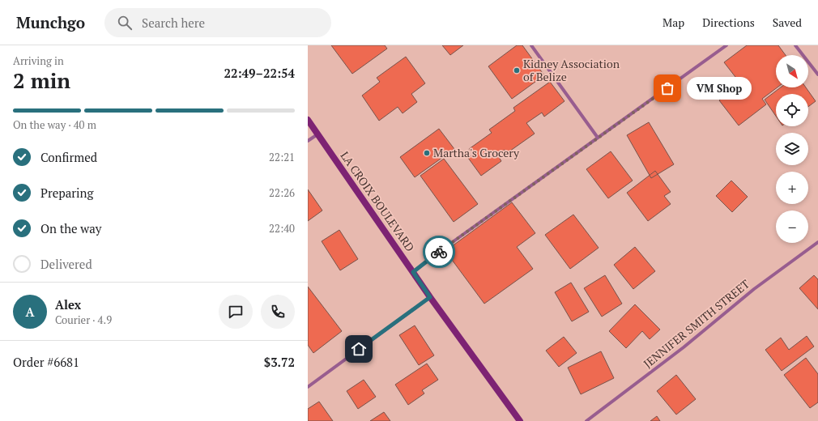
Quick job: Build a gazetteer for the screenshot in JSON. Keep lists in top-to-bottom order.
{
  "streets": {
    "street": ["LA CROIX BOULEVARD", "JENNIFER SMITH STREET"]
  },
  "places": ["Kidney Association of Belize", "VM Shop", "Martha's Grocery"],
  "north": "bottom right",
  "page": {
    "header": "Munchgo",
    "search": "Search here",
    "nav": ["Map", "Directions", "Saved"],
    "heading": ["2 min", "Arriving in", "22:49–22:54"],
    "panel": [
      "Alex",
      "Courier · 4.9",
      "Order #6681",
      "$3.72"
    ],
    "map_buttons": ["+", "−"],
    "bubble": "VM Shop",
    "bar": "On the way · 40 m",
    "list": [
      ["Confirmed", "22:21"],
      ["Preparing", "22:26"],
      ["On the way", "22:40"],
      "Delivered"
    ],
    "round": "A"
  }
}
